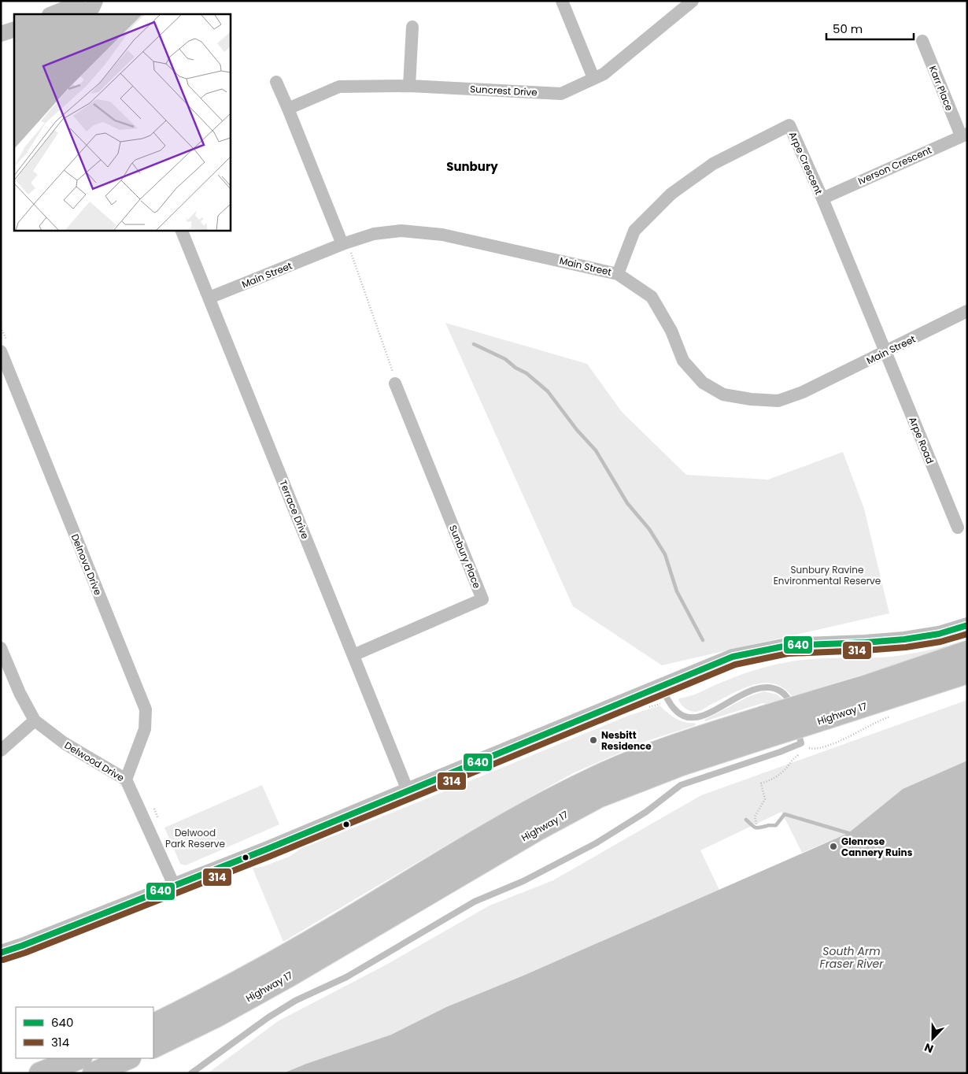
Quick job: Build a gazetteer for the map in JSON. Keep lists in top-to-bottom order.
{
  "streets": {
    "highway": ["Highway 17"],
    "street": [
      "Karr Place",
      "Suncrest Drive",
      "Arpe Crescent",
      "Iverson Crescent",
      "Main Street",
      "Arpe Road",
      "Terrace Drive",
      "Sunbury Place",
      "Delnova Drive",
      "Delwood Drive"
    ]
  },
  "crossings": [
    ["Karr Place", "Iverson Crescent"],
    ["Arpe Crescent", "Iverson Crescent"],
    ["Arpe Crescent", "Main Street"],
    ["Arpe Crescent", "Arpe Road"],
    ["Main Street", "Arpe Road"],
    ["Main Street", "Terrace Drive"],
    ["Terrace Drive", "Sunbury Place"],
    ["Delnova Drive", "Delwood Drive"]
  ],
  "districts": ["Sunbury"],
  "water": ["South Arm Fraser River"],
  "parks": ["Sunbury Ravine Environmental Reserve", "Delwood Park Reserve"],
  "places": ["Nesbitt Residence", "Glenrose Cannery Ruins"],
  "lines": ["transit line 640", "transit line 314"],
  "legend": ["640", "314"],
  "scale_bar": "50 m",
  "north": "bottom"
}
